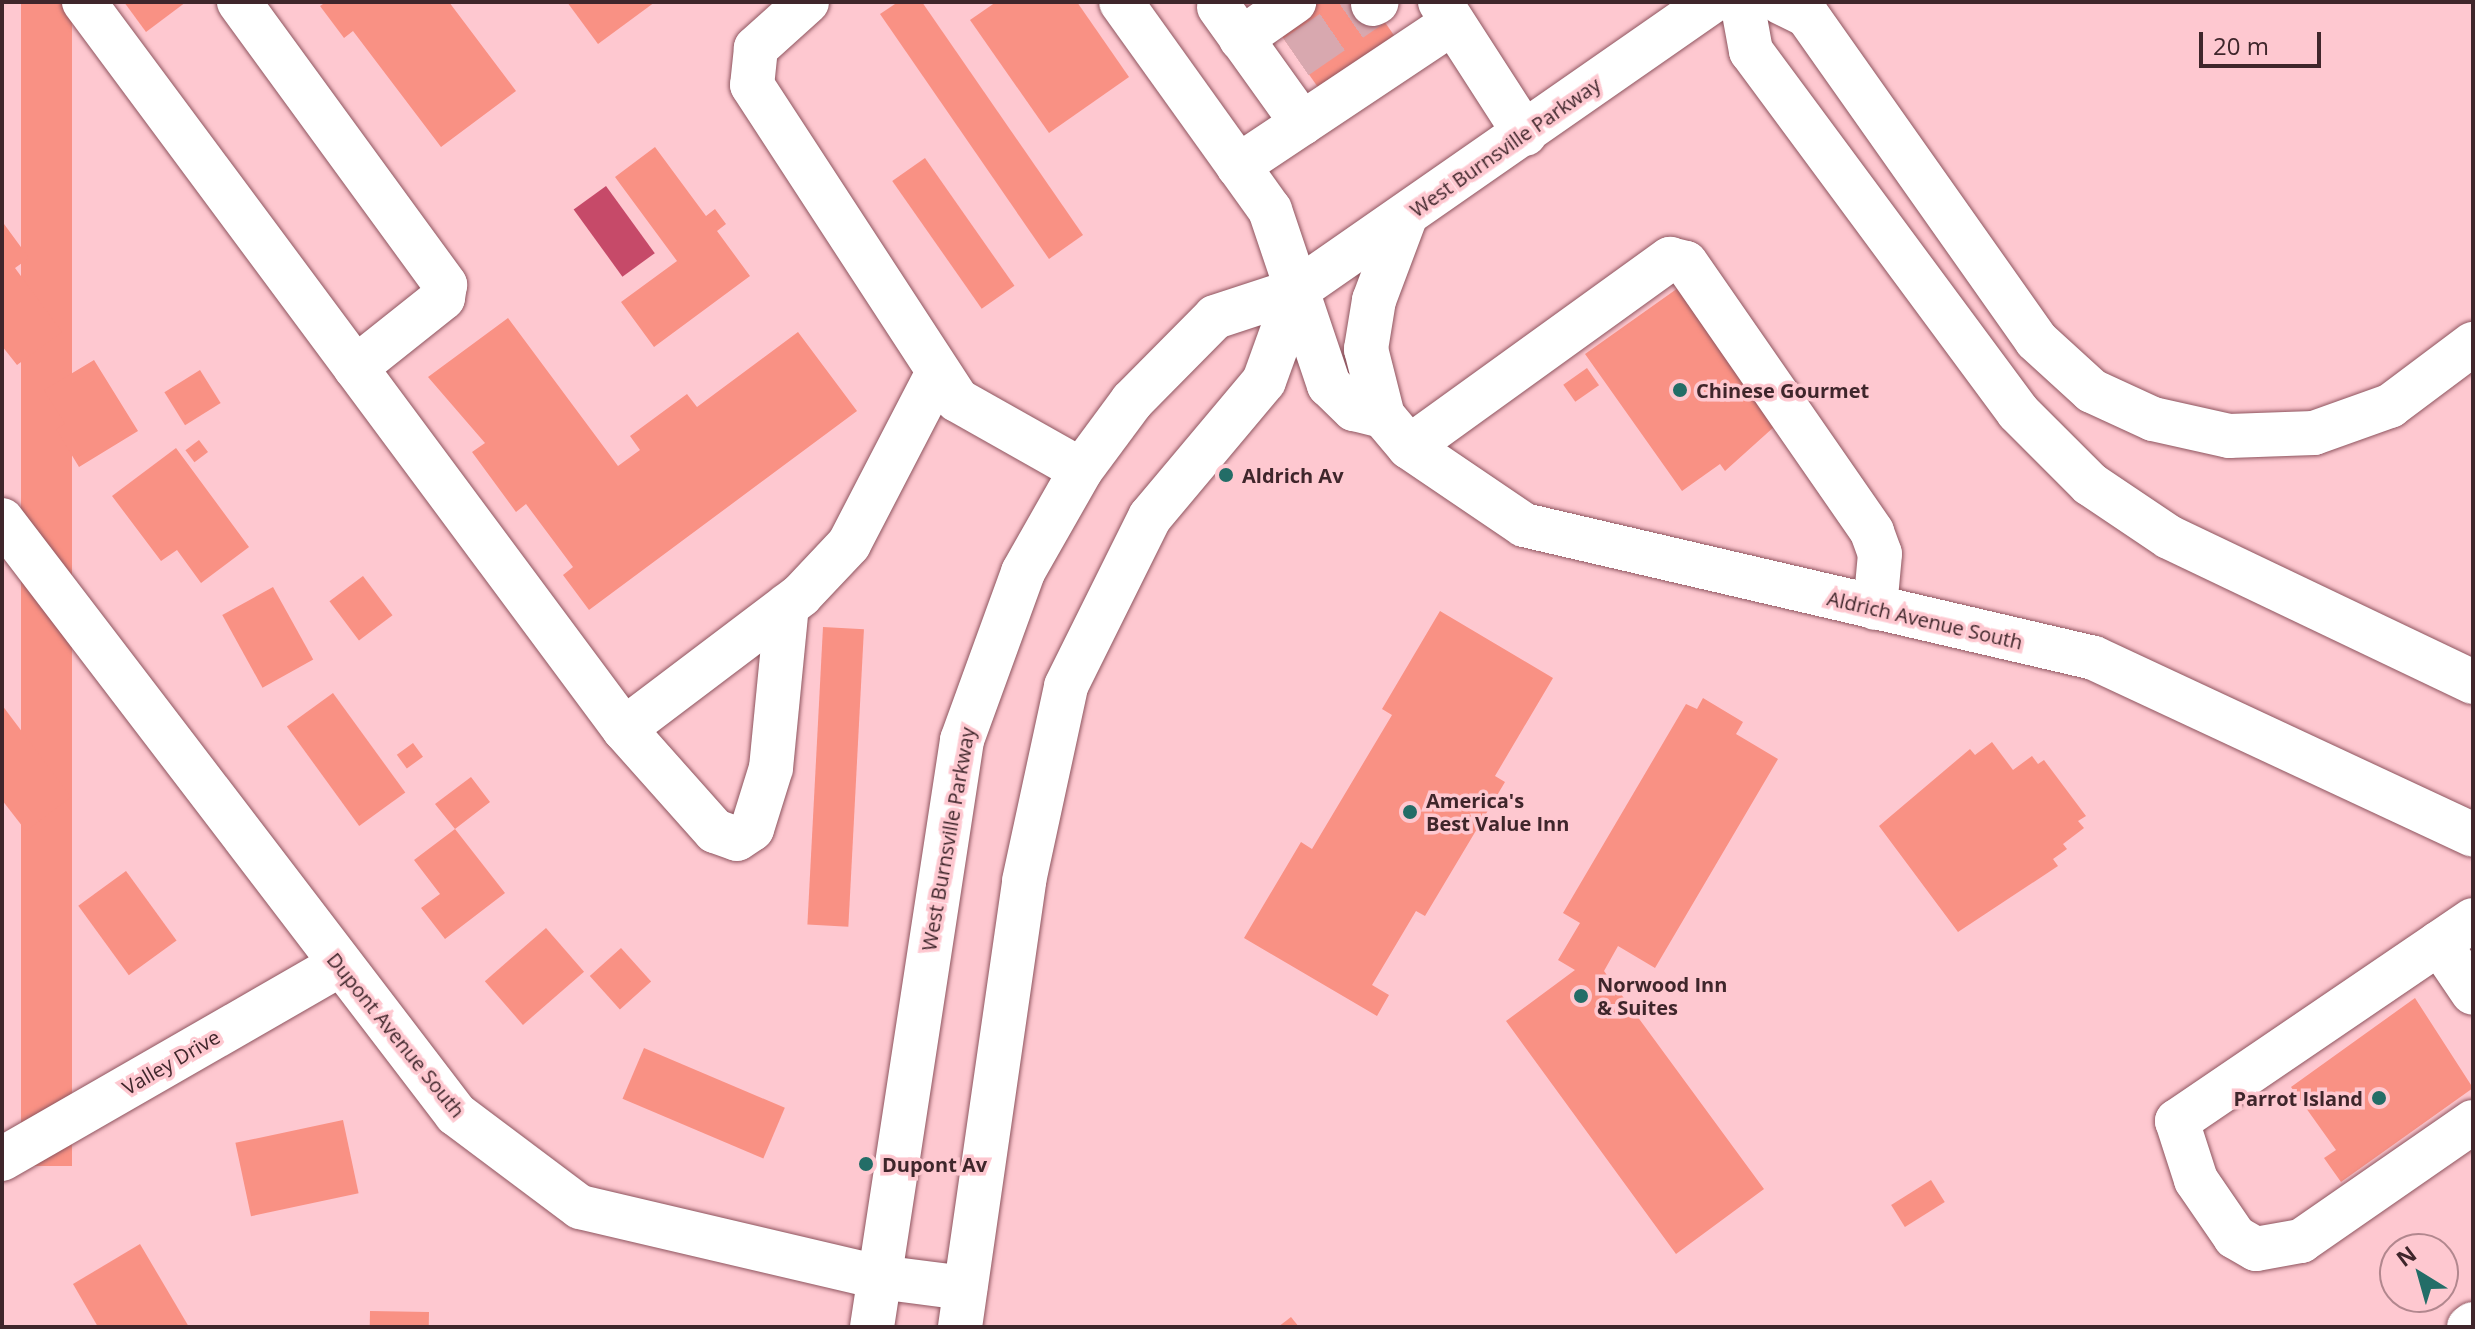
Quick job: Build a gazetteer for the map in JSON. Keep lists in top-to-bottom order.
{
  "streets": {
    "main road": [
      "West Burnsville Parkway",
      "Aldrich Avenue South",
      "Dupont Avenue South",
      "Valley Drive"
    ]
  },
  "crossings": [
    ["West Burnsville Parkway", "Aldrich Avenue South"],
    ["West Burnsville Parkway", "Dupont Avenue South"],
    ["Dupont Avenue South", "Valley Drive"]
  ],
  "places": [
    "Chinese Gourmet",
    "Aldrich Av",
    "America's Best Value Inn",
    "Norwood Inn & Suites",
    "Parrot Island",
    "Dupont Av"
  ],
  "scale_bar": "20 m",
  "north": "top left"
}
